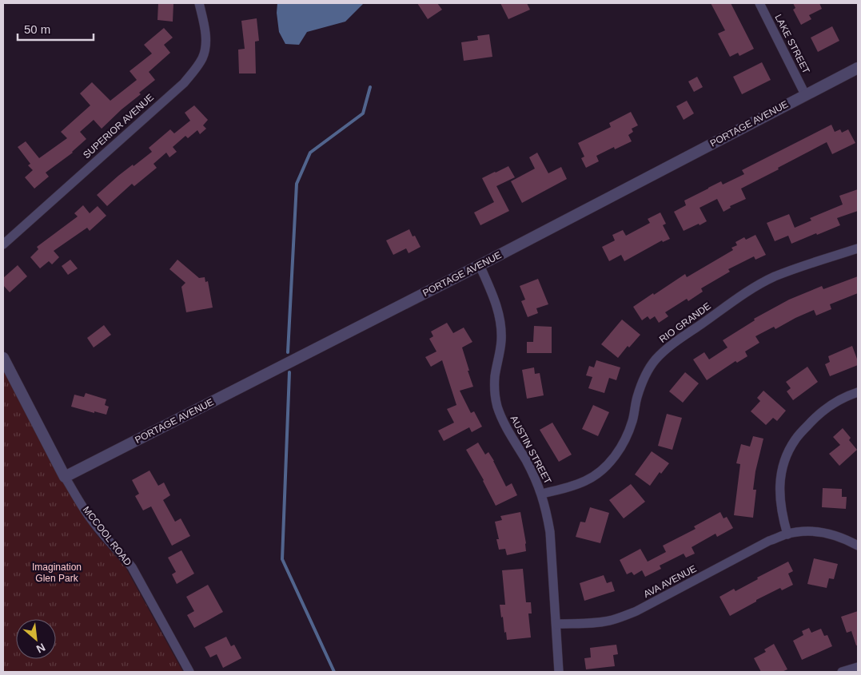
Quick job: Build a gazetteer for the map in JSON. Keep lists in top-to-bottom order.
{
  "streets": {
    "street": [
      "LAKE STREET",
      "PORTAGE AVENUE",
      "SUPERIOR AVENUE",
      "RIO GRANDE",
      "AUSTIN STREET",
      "MCCOOL ROAD",
      "AVA AVENUE"
    ]
  },
  "crossings": [
    ["LAKE STREET", "PORTAGE AVENUE"],
    ["PORTAGE AVENUE", "AUSTIN STREET"],
    ["PORTAGE AVENUE", "MCCOOL ROAD"],
    ["RIO GRANDE", "AUSTIN STREET"],
    ["AUSTIN STREET", "AVA AVENUE"]
  ],
  "parks": ["Imagination Glen Park"],
  "scale_bar": "50 m",
  "north": "bottom right"
}
